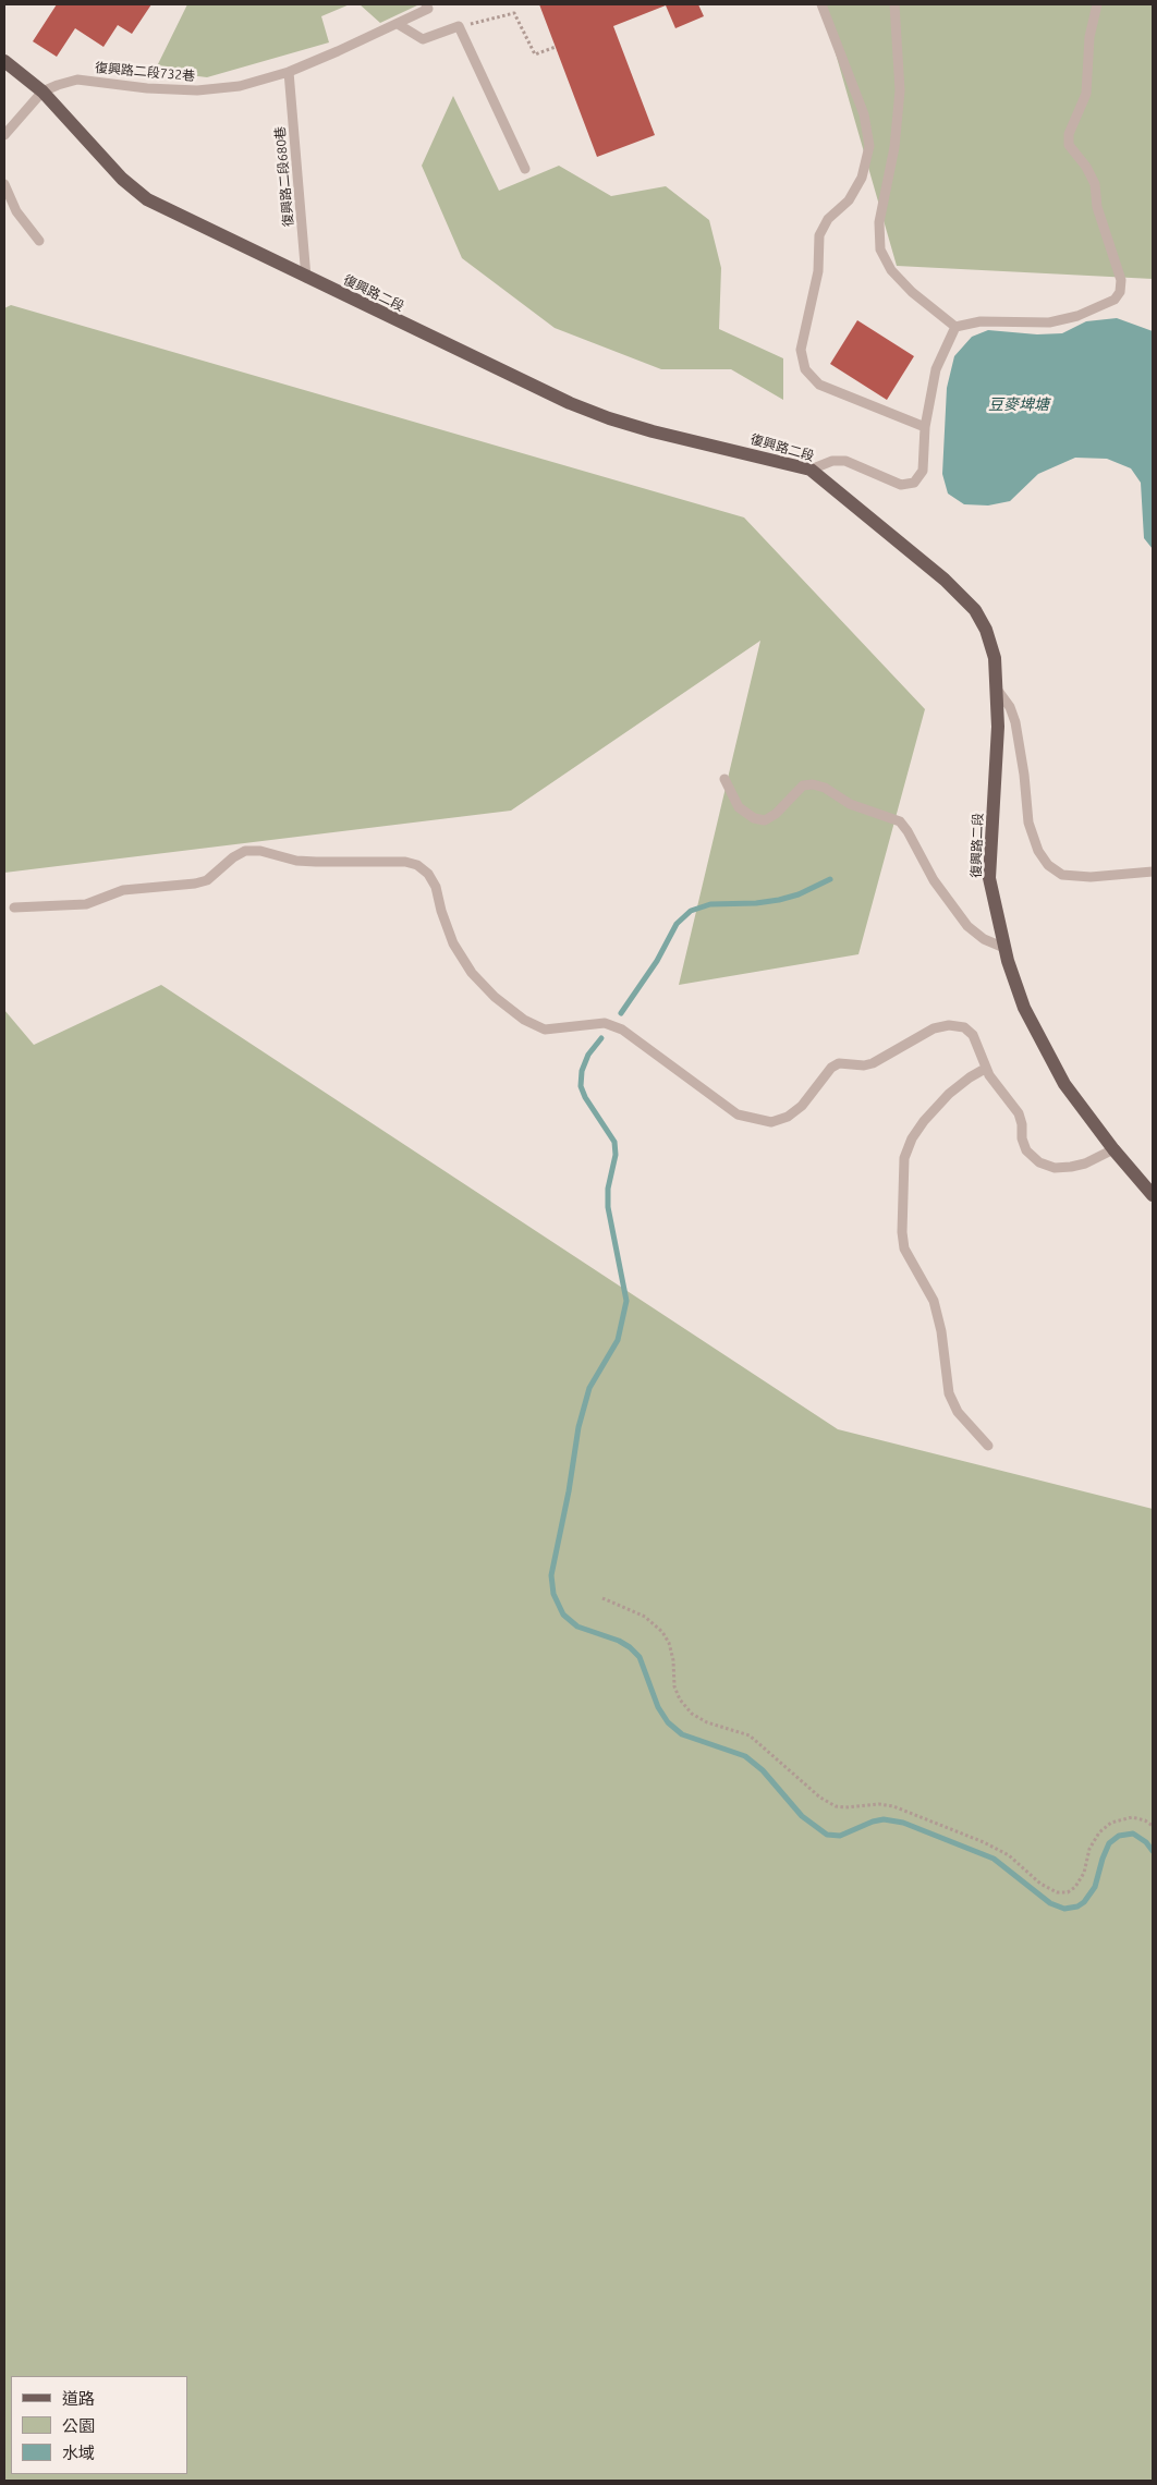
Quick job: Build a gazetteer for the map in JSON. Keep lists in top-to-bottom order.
{
  "streets": {
    "main road": ["復興路二段"],
    "lane": ["復興路二段732巷", "復興路二段680巷"]
  },
  "crossings": [
    ["復興路二段732巷", "復興路二段680巷"],
    ["復興路二段732巷", "復興路二段"],
    ["復興路二段680巷", "復興路二段"]
  ],
  "water": ["豆麥埤塘"],
  "legend": ["道路", "公園", "水域"]
}
